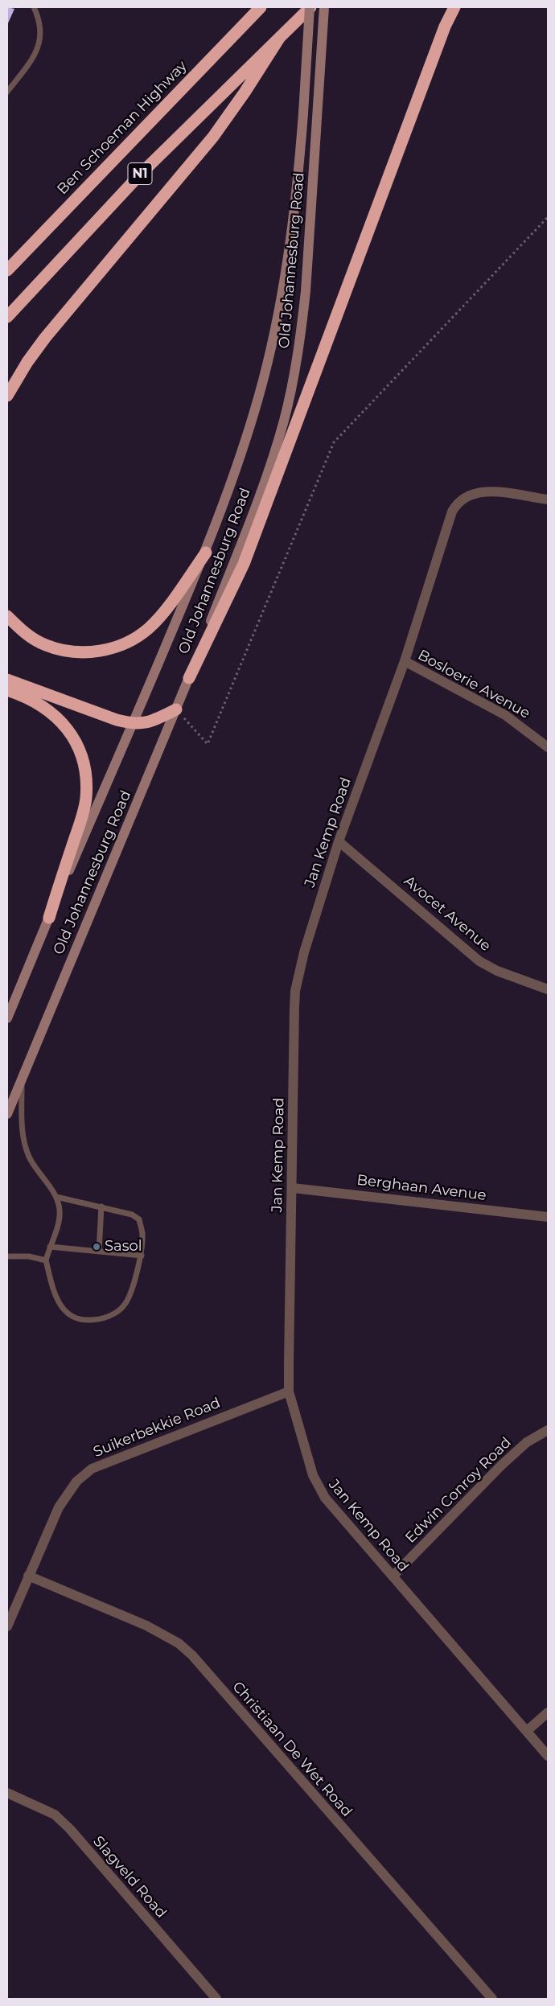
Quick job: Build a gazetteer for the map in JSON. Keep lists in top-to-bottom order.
{
  "streets": {
    "highway": ["Ben Schoeman Highway", "N1"],
    "main road": ["Old Johannesburg Road"],
    "street": [
      "Bosloerie Avenue",
      "Jan Kemp Road",
      "Avocet Avenue",
      "Berghaan Avenue",
      "Suikerbekkie Road",
      "Edwin Conroy Road",
      "Christiaan De Wet Road",
      "Slagveld Road"
    ]
  },
  "crossings": [
    ["N1", "Old Johannesburg Road"],
    ["Bosloerie Avenue", "Jan Kemp Road"],
    ["Jan Kemp Road", "Avocet Avenue"],
    ["Jan Kemp Road", "Berghaan Avenue"],
    ["Jan Kemp Road", "Suikerbekkie Road"],
    ["Jan Kemp Road", "Edwin Conroy Road"],
    ["Suikerbekkie Road", "Christiaan De Wet Road"]
  ],
  "places": ["Sasol"]
}
